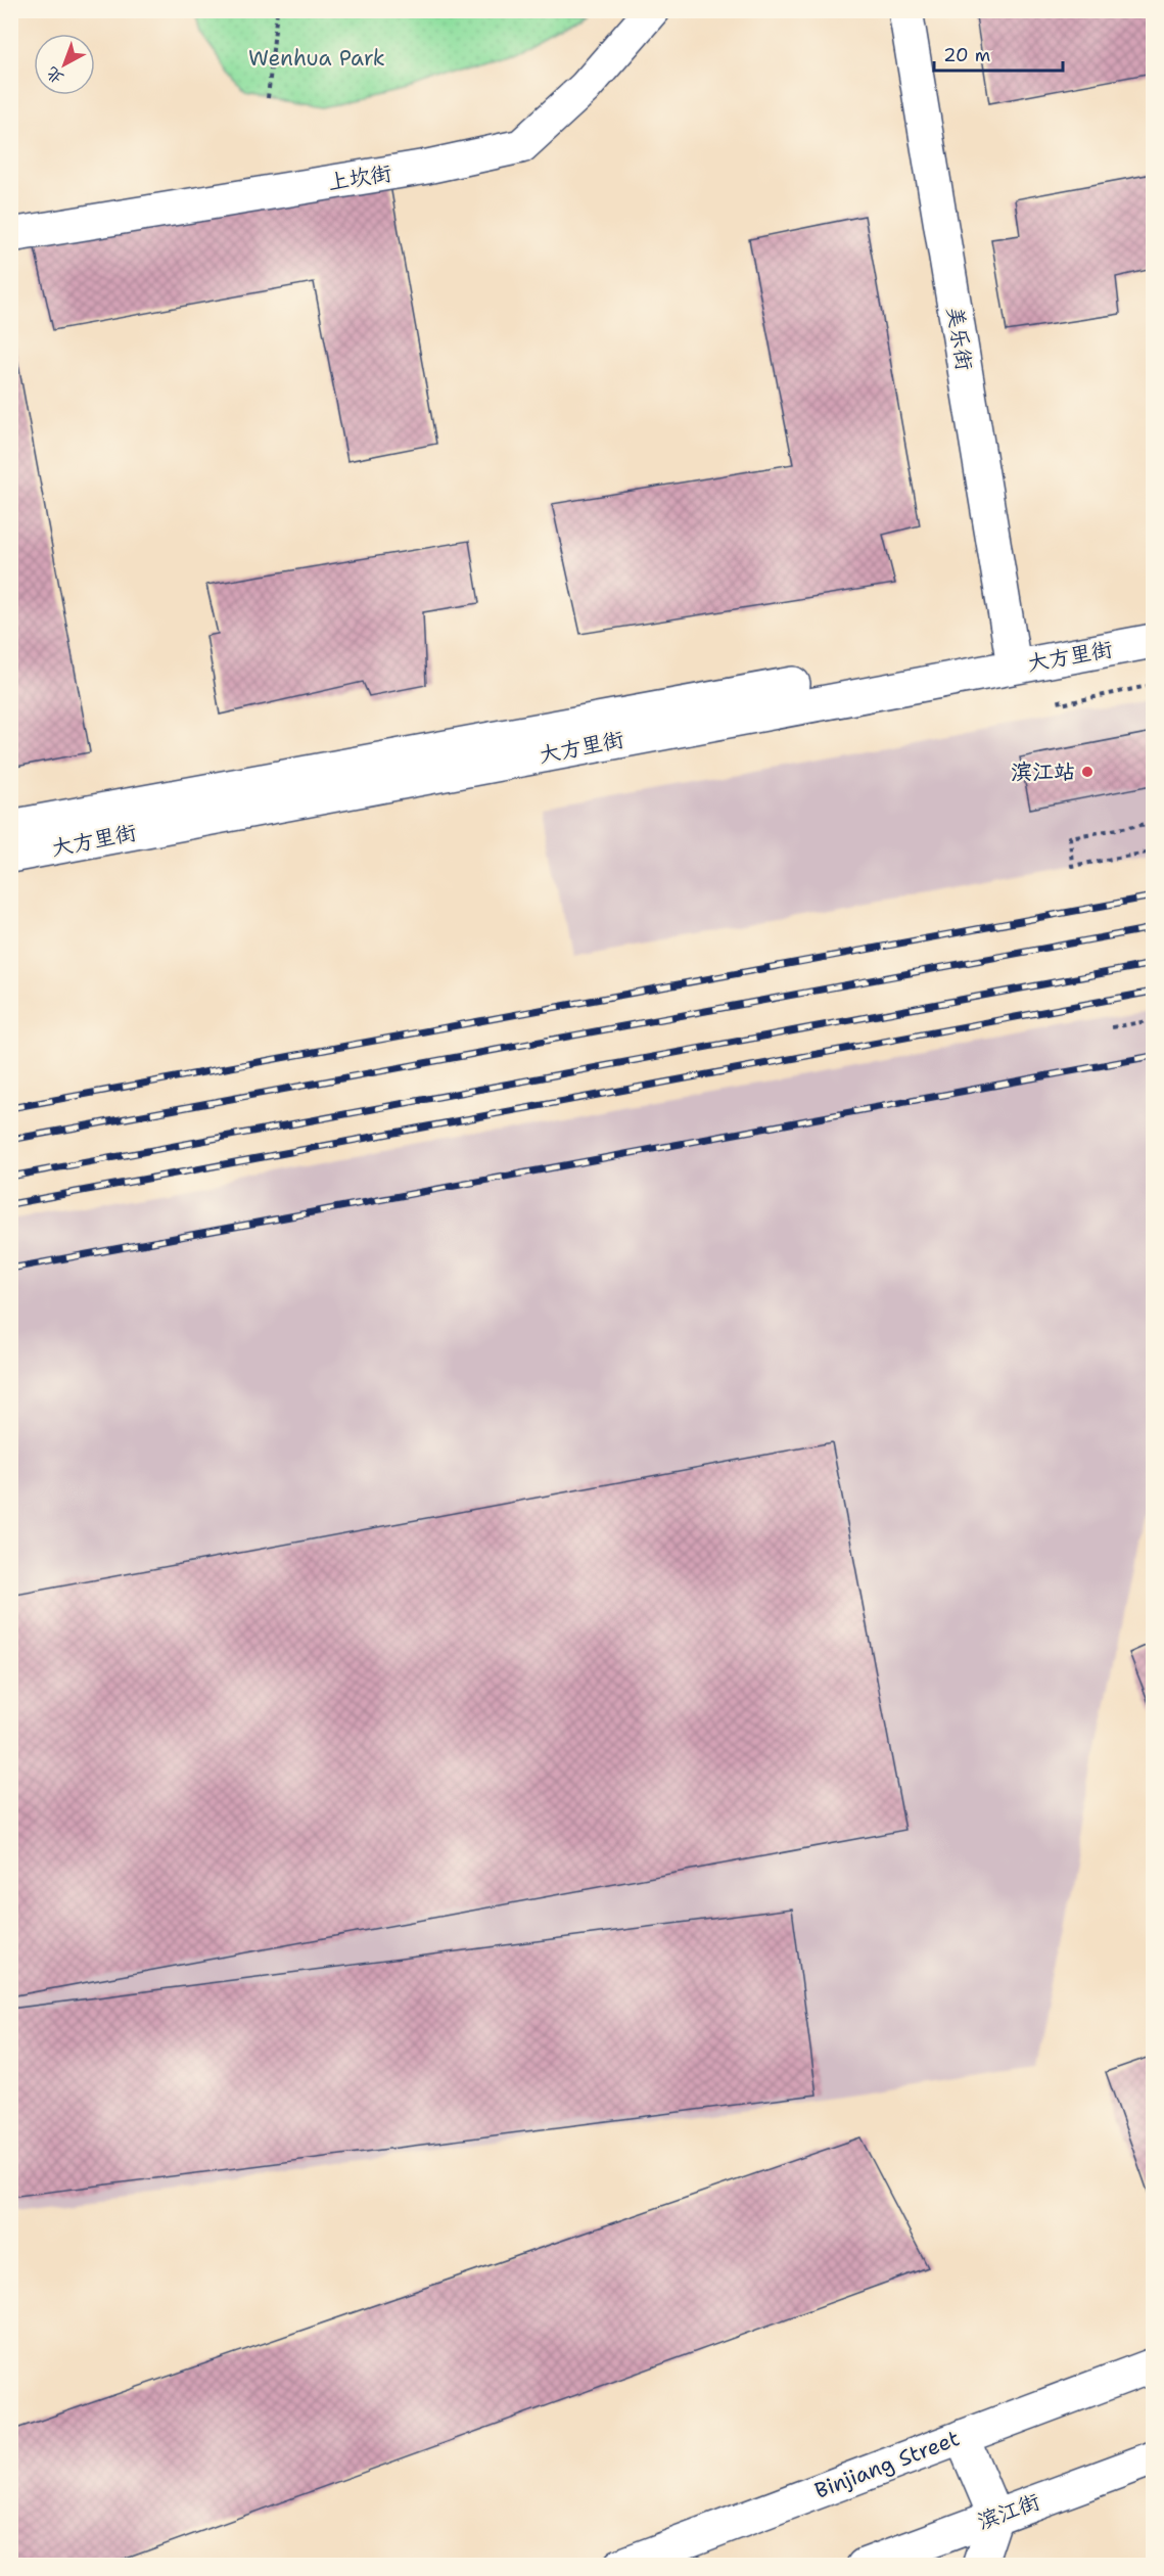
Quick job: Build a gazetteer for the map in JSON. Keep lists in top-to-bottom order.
{
  "streets": {
    "main road": [
      "上坎街",
      "美乐街",
      "大方里街",
      "Binjiang Street",
      "滨江街"
    ]
  },
  "crossings": [
    ["美乐街", "大方里街"]
  ],
  "parks": ["Wenhua Park"],
  "places": ["滨江站"],
  "scale_bar": "20 m",
  "north": "bottom left"
}
